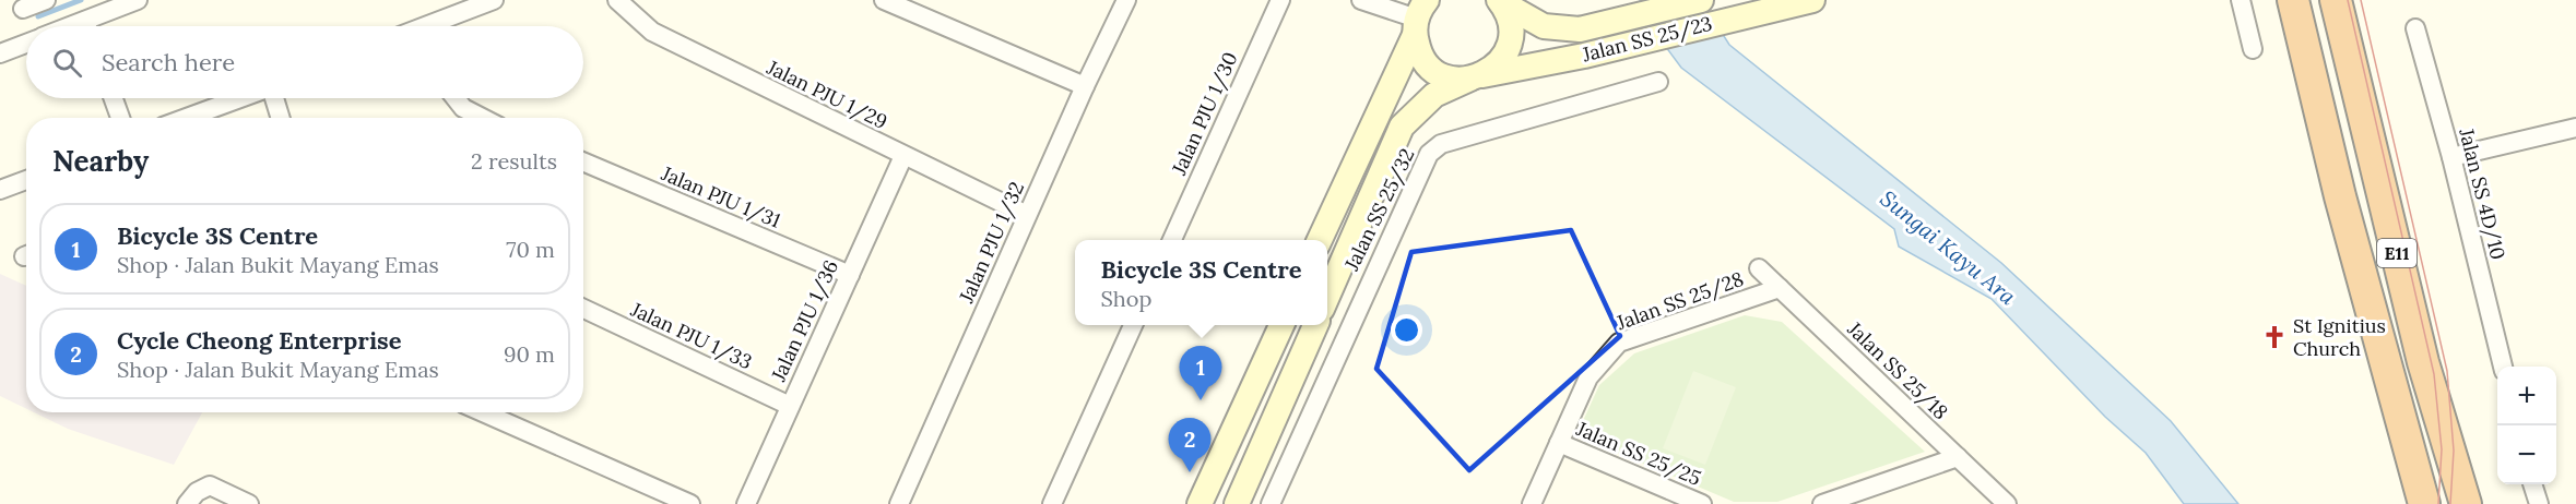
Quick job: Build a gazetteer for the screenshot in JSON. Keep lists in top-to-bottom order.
{
  "streets": {
    "highway": ["E11"],
    "main road": ["Jalan SS 25/23"],
    "street": [
      "Jalan PJU 1/29",
      "Jalan PJU 1/30",
      "Jalan SS 4D/10",
      "Jalan PJU 1/31",
      "Jalan SS 25/32",
      "Jalan PJU 1/32",
      "Jalan SS 25/28",
      "Jalan PJU 1/36",
      "Jalan PJU 1/33",
      "Jalan SS 25/18",
      "Jalan SS 25/25"
    ]
  },
  "crossings": [
    ["Jalan PJU 1/29", "Jalan PJU 1/32"],
    ["Jalan PJU 1/29", "Jalan PJU 1/36"],
    ["Jalan PJU 1/31", "Jalan PJU 1/36"],
    ["Jalan SS 25/28", "Jalan SS 25/18"],
    ["Jalan SS 25/28", "Jalan SS 25/25"],
    ["Jalan PJU 1/36", "Jalan PJU 1/33"]
  ],
  "water": ["Sungai Kayu Ara"],
  "places": {
    "church": ["St Ignitius Church"]
  },
  "page": {
    "search": "Search here",
    "heading": ["Nearby", "2 results"],
    "list": [
      {
        "mark": "1",
        "name": "Bicycle 3S Centre",
        "note": "Shop · Jalan Bukit Mayang Emas",
        "value": "70 m"
      },
      {
        "mark": "2",
        "name": "Cycle Cheong Enterprise",
        "note": "Shop · Jalan Bukit Mayang Emas",
        "value": "90 m"
      }
    ],
    "popup": ["Bicycle 3S Centre", "Shop"],
    "pins": ["1", "2"],
    "map_buttons": ["+", "−"]
  }
}
